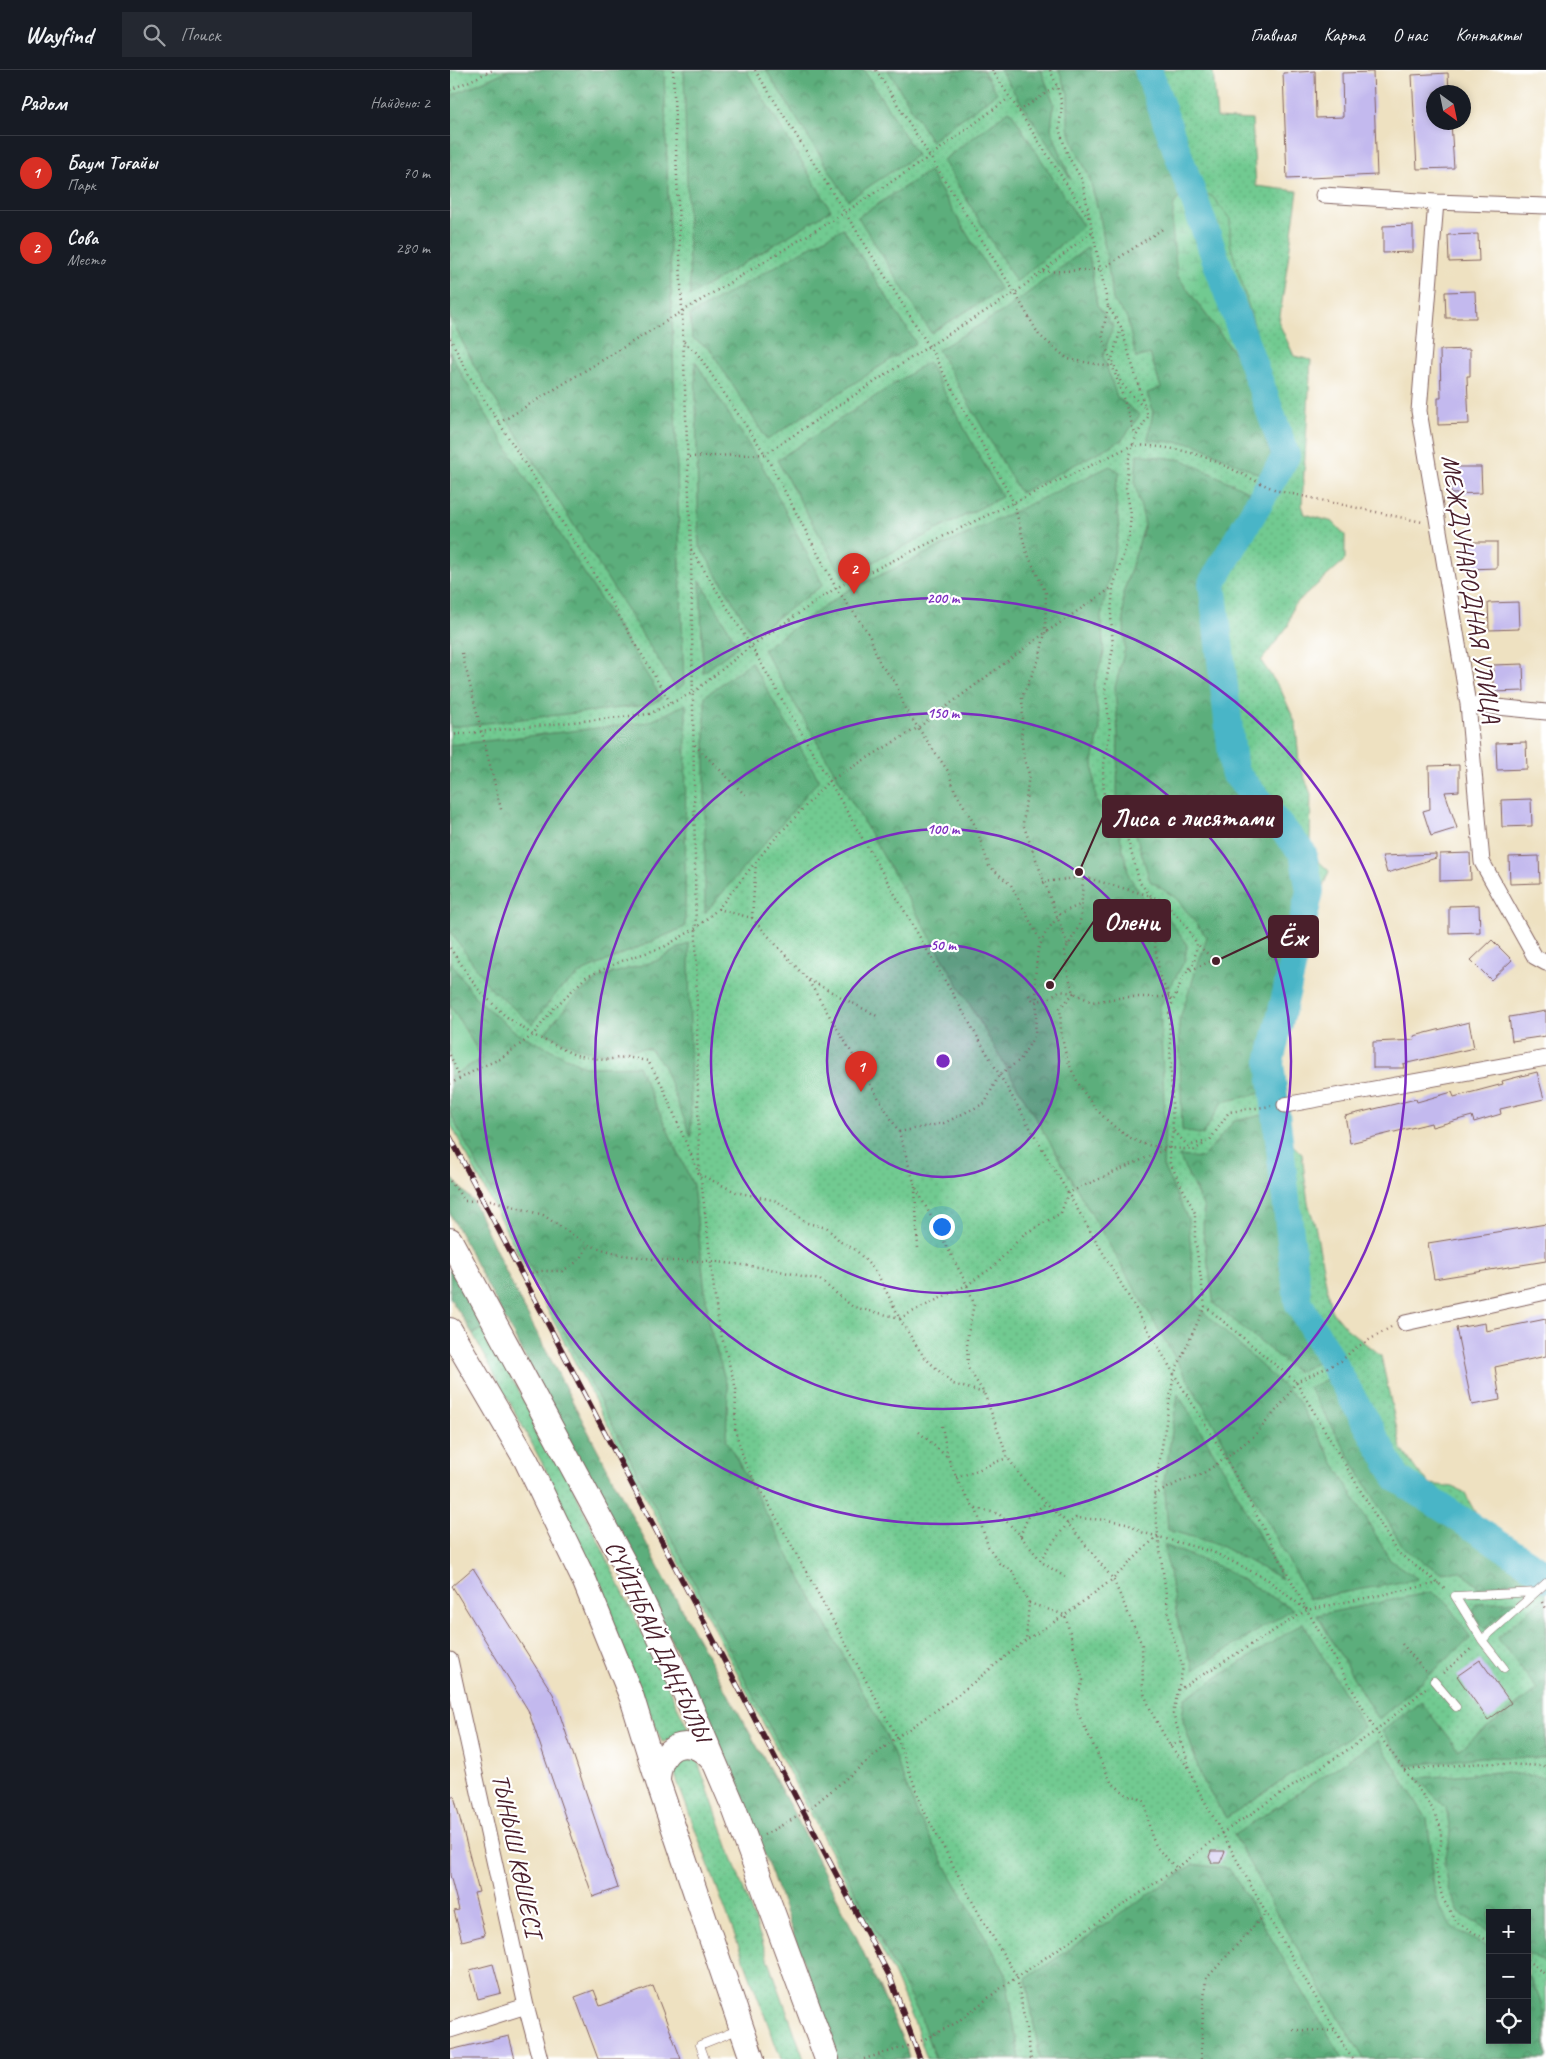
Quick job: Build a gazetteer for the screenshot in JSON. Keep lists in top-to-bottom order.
{
  "streets": {
    "main road": ["СҮЙІНБАЙ ДАҢҒЫЛЫ"],
    "street": ["МЕЖДУНАРОДНАЯ УЛИЦА", "ТЫНЫШ КӨШЕСІ"]
  },
  "places": ["Лиса с лисятами", "Ёж", "Олени"],
  "north": "bottom right",
  "page": {
    "header": "Wayfind",
    "search": "Поиск",
    "nav": [
      "Главная",
      "Карта",
      "О нас",
      "Контакты"
    ],
    "heading": ["Рядом", "Найдено: 2"],
    "list": [
      {
        "mark": "1",
        "name": "Баум Тоғайы",
        "note": "Парк",
        "value": "70 m"
      },
      {
        "mark": "2",
        "name": "Сова",
        "note": "Место",
        "value": "280 m"
      }
    ],
    "pins": ["2", "1"],
    "map_buttons": ["+", "−"]
  },
  "rings": [
    "200 m",
    "150 m",
    "100 m",
    "50 m"
  ]
}
